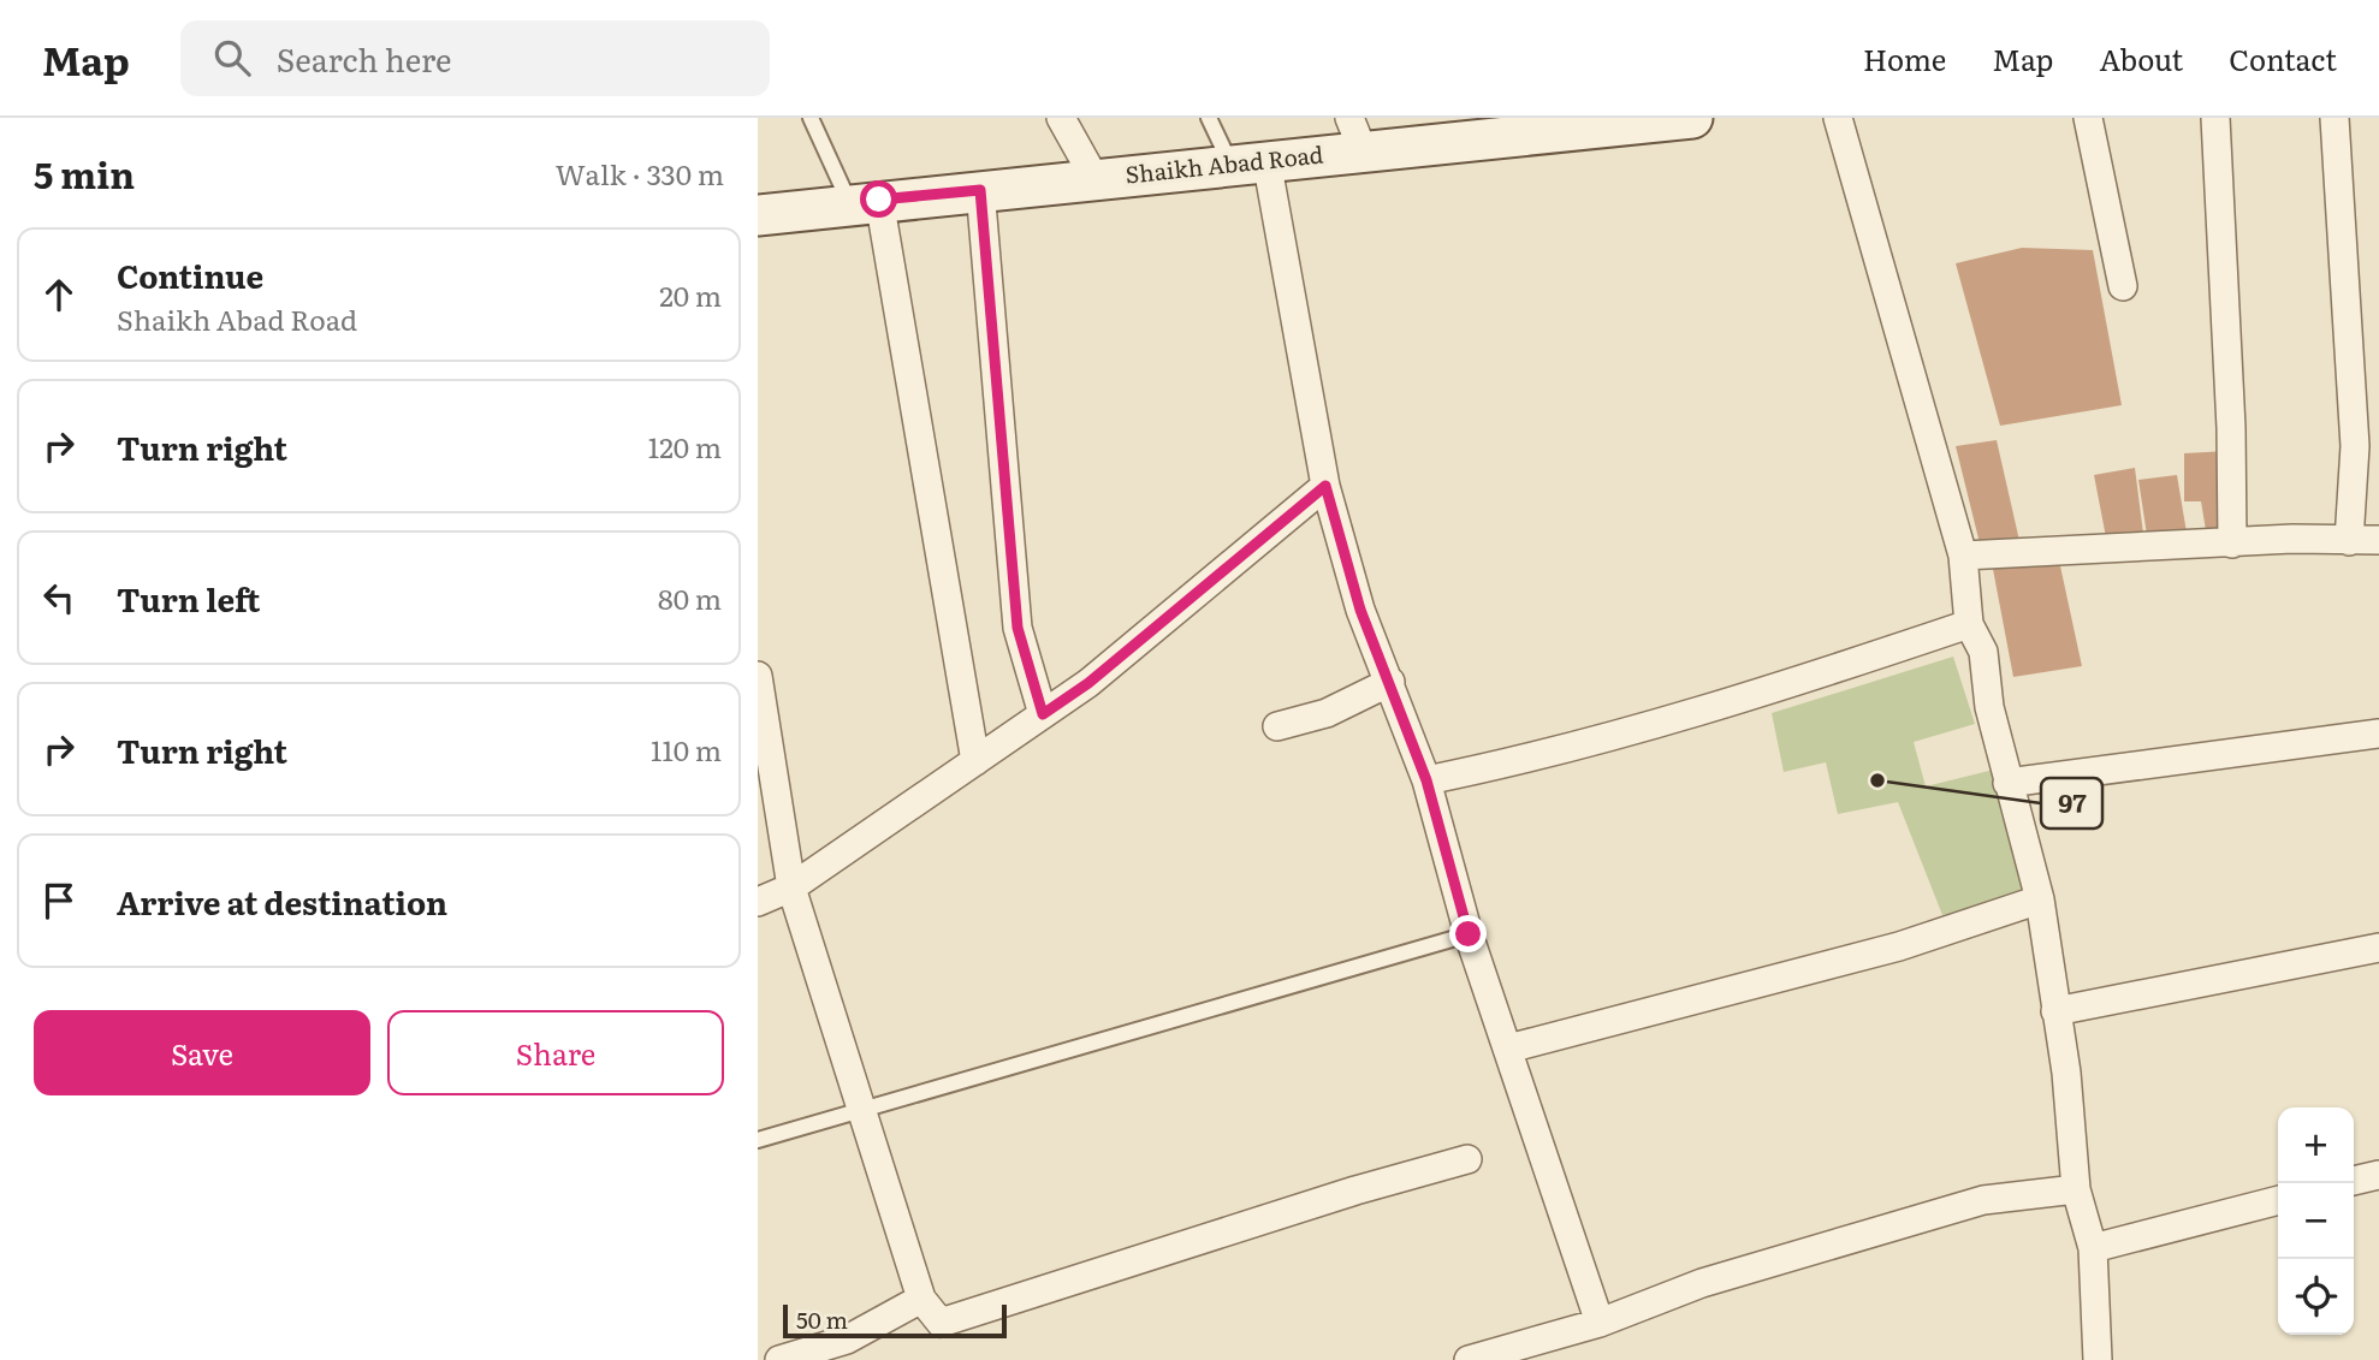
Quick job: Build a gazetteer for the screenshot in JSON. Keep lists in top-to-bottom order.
{
  "streets": {
    "main road": ["Shaikh Abad Road"]
  },
  "places": ["97"],
  "scale_bar": "50 m",
  "page": {
    "header": "Map",
    "search": "Search here",
    "nav": [
      "Home",
      "Map",
      "About",
      "Contact"
    ],
    "heading": ["5 min", "Walk · 330 m"],
    "list": [
      ["Continue", "Shaikh Abad Road", "20 m"],
      ["Turn right", "120 m"],
      ["Turn left", "80 m"],
      ["Turn right", "110 m"],
      "Arrive at destination"
    ],
    "buttons": ["Save", "Share"],
    "map_buttons": ["+", "−"],
    "scale": "50 m"
  }
}
